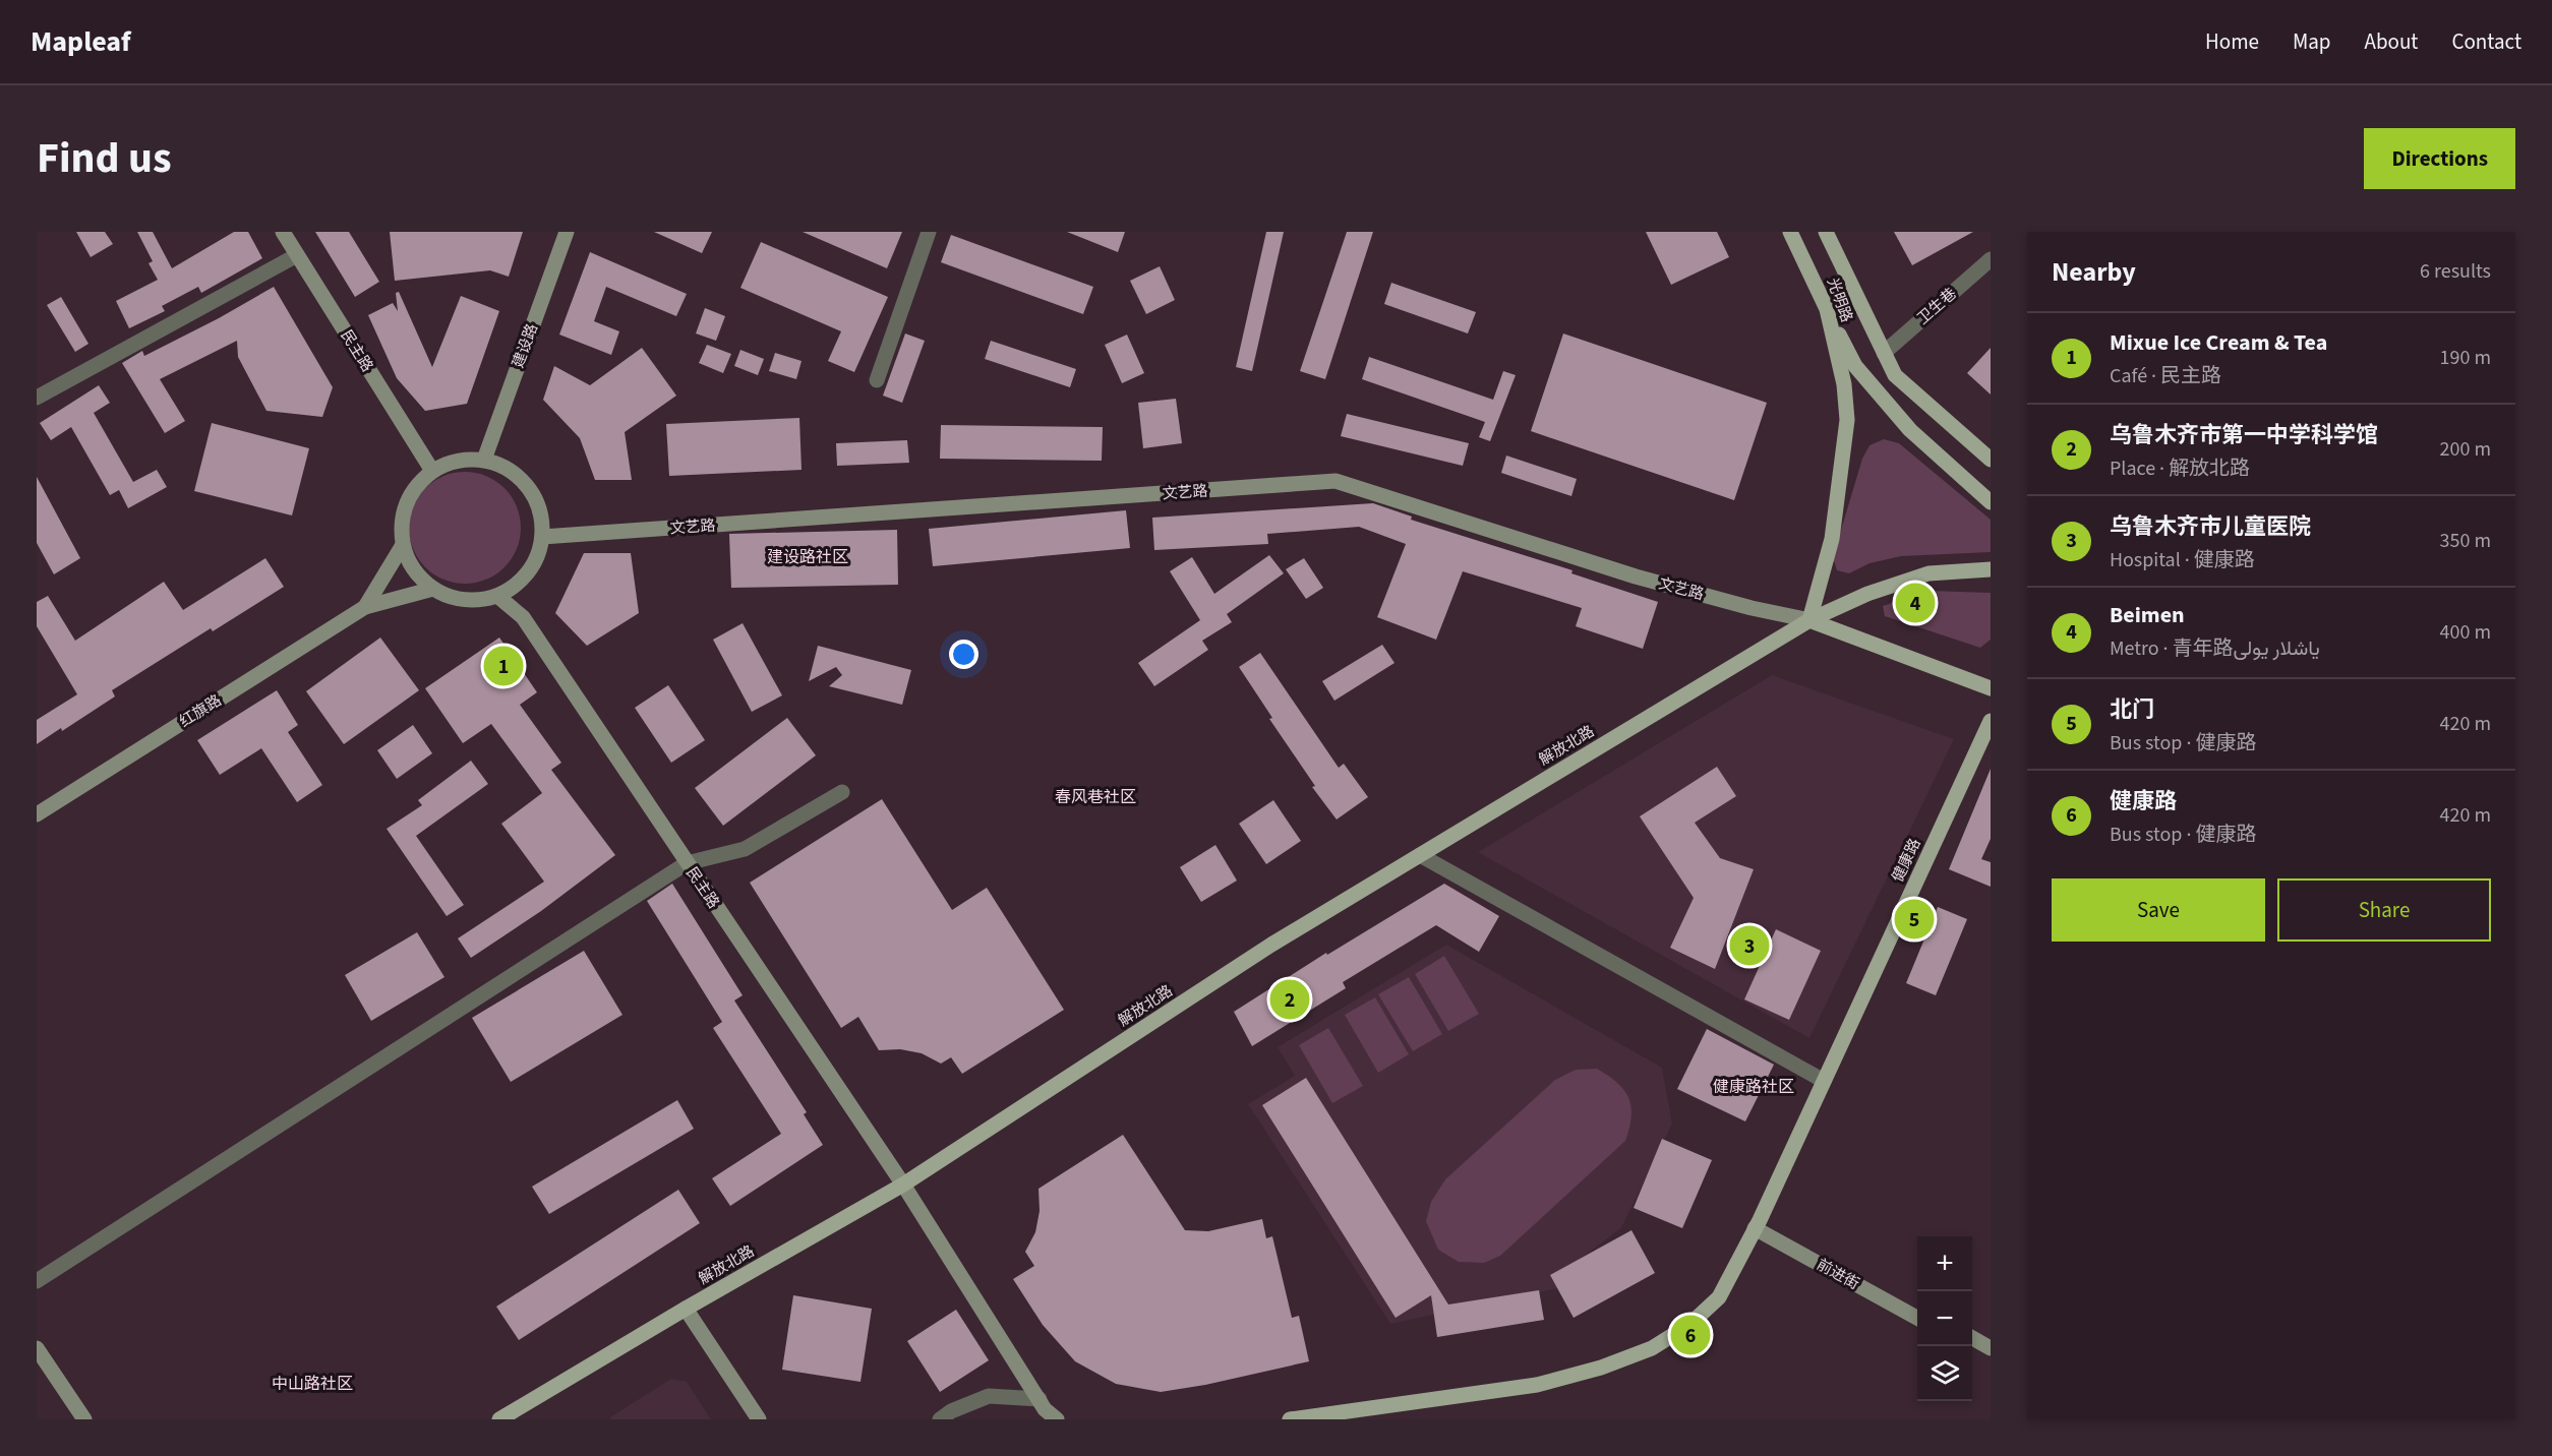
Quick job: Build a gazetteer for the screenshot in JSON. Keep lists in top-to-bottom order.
{
  "streets": {
    "main road": ["光明路", "解放北路", "健康路"],
    "street": [
      "卫生巷",
      "建设路",
      "民主路",
      "文艺路",
      "红旗路",
      "前进街"
    ]
  },
  "crossings": [
    ["光明路", "卫生巷"],
    ["光明路", "文艺路"],
    ["光明路", "解放北路"],
    ["建设路", "民主路"],
    ["建设路", "文艺路"],
    ["民主路", "文艺路"],
    ["民主路", "解放北路"],
    ["文艺路", "解放北路"],
    ["健康路", "前进街"]
  ],
  "districts": [
    "建设路社区",
    "春风巷社区",
    "健康路社区",
    "中山路社区"
  ],
  "page": {
    "header": "Mapleaf",
    "nav": [
      "Home",
      "Map",
      "About",
      "Contact"
    ],
    "title": "Find us",
    "buttons": [
      "Directions",
      ["Save", "Share"]
    ],
    "heading": ["Nearby", "6 results"],
    "list": [
      {
        "mark": "1",
        "name": "Mixue Ice Cream & Tea",
        "note": "Café · 民主路",
        "value": "190 m"
      },
      {
        "mark": "2",
        "name": "乌鲁木齐市第一中学科学馆",
        "note": "Place · 解放北路",
        "value": "200 m"
      },
      {
        "mark": "3",
        "name": "乌鲁木齐市儿童医院",
        "note": "Hospital · 健康路",
        "value": "350 m"
      },
      {
        "mark": "4",
        "name": "Beimen",
        "note": "Metro · 青年路ياشلار يولى",
        "value": "400 m"
      },
      {
        "mark": "5",
        "name": "北门",
        "note": "Bus stop · 健康路",
        "value": "420 m"
      },
      {
        "mark": "6",
        "name": "健康路",
        "note": "Bus stop · 健康路",
        "value": "420 m"
      }
    ],
    "pins": [
      "4",
      "1",
      "5",
      "3",
      "2",
      "6"
    ],
    "map_buttons": ["+", "−"]
  }
}
